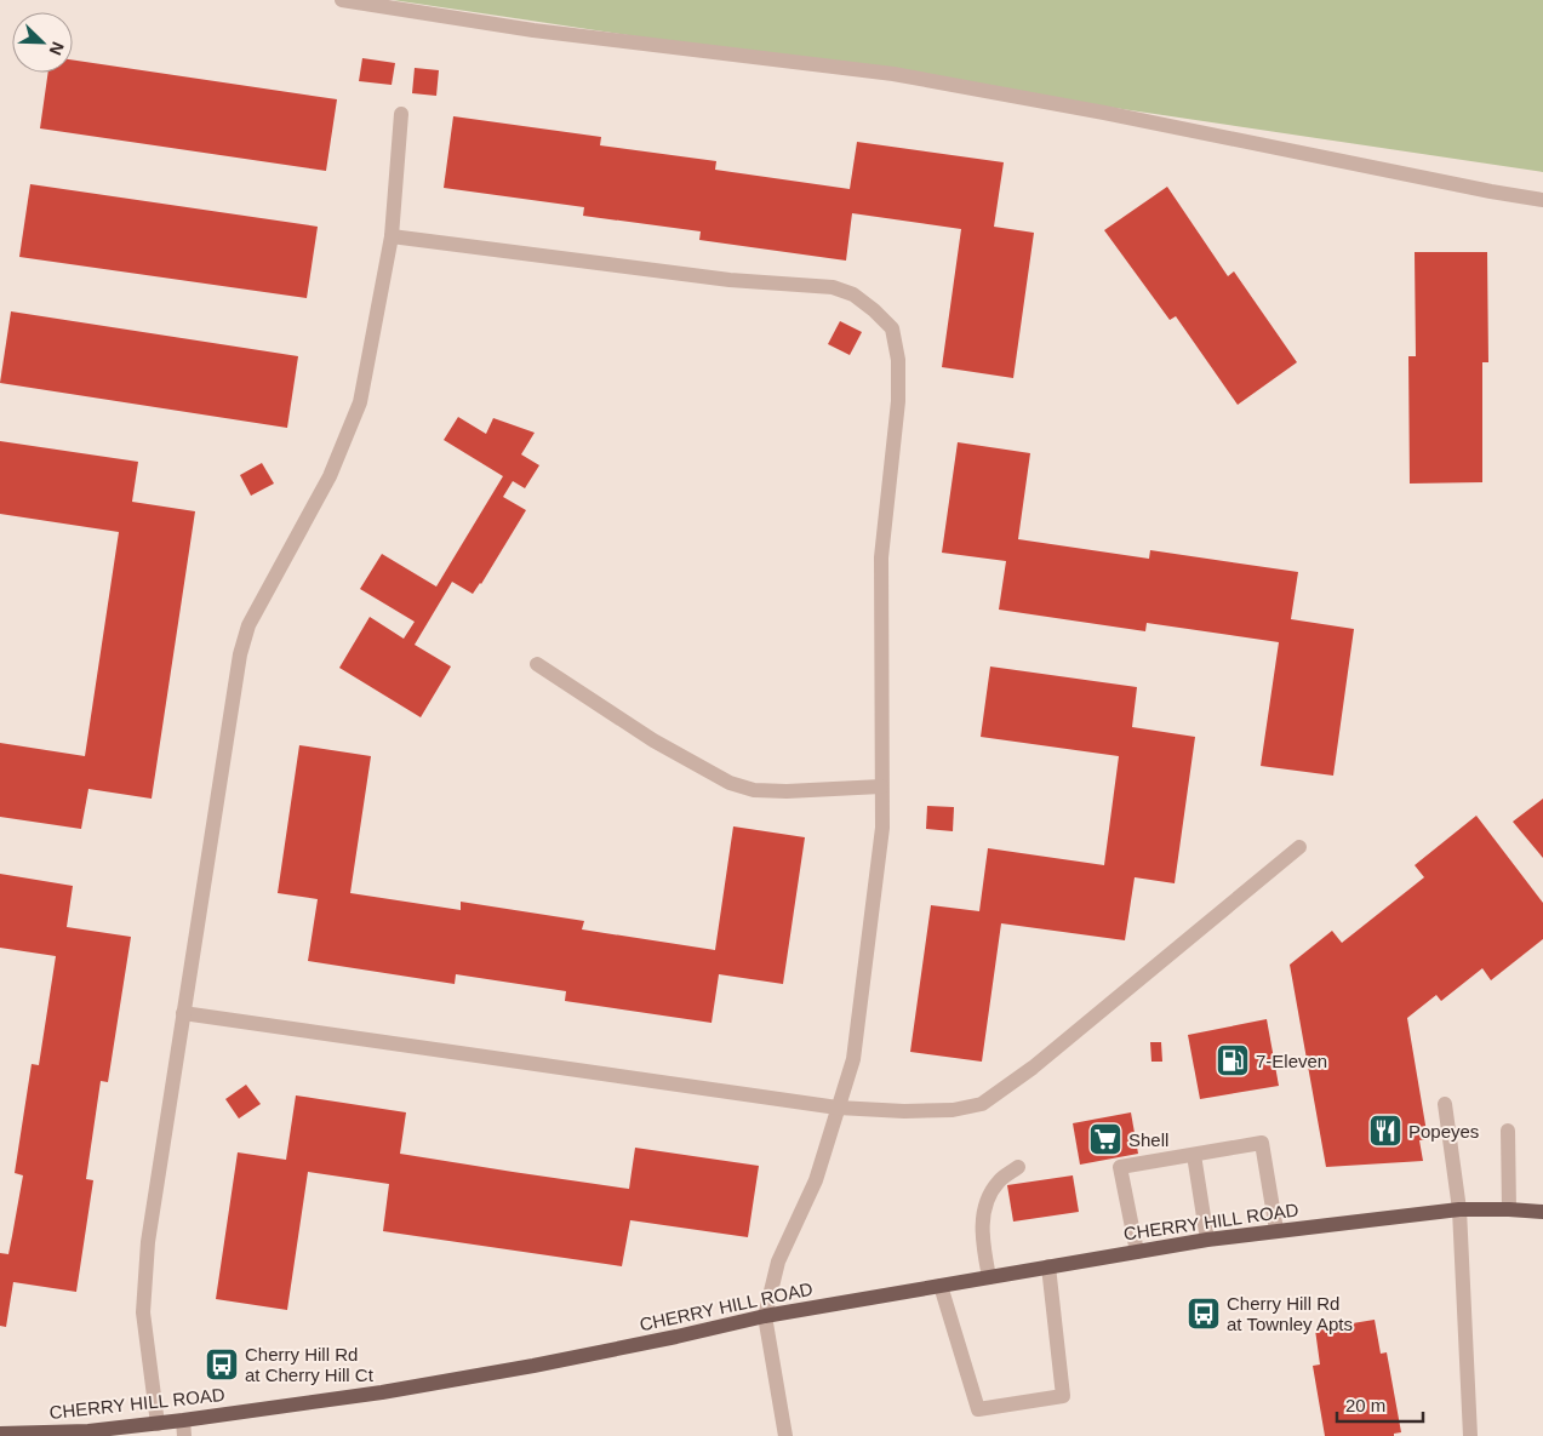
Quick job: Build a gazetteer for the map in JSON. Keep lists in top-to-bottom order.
{
  "streets": {
    "main road": ["CHERRY HILL ROAD"]
  },
  "places": {
    "fuel station": ["7-Eleven"],
    "restaurant": ["Popeyes"],
    "supermarket": ["Shell"],
    "bus stop": ["Cherry Hill Rd at Townley Apts", "Cherry Hill Rd at Cherry Hill Ct"]
  },
  "scale_bar": "20 m",
  "north": "bottom right"
}
